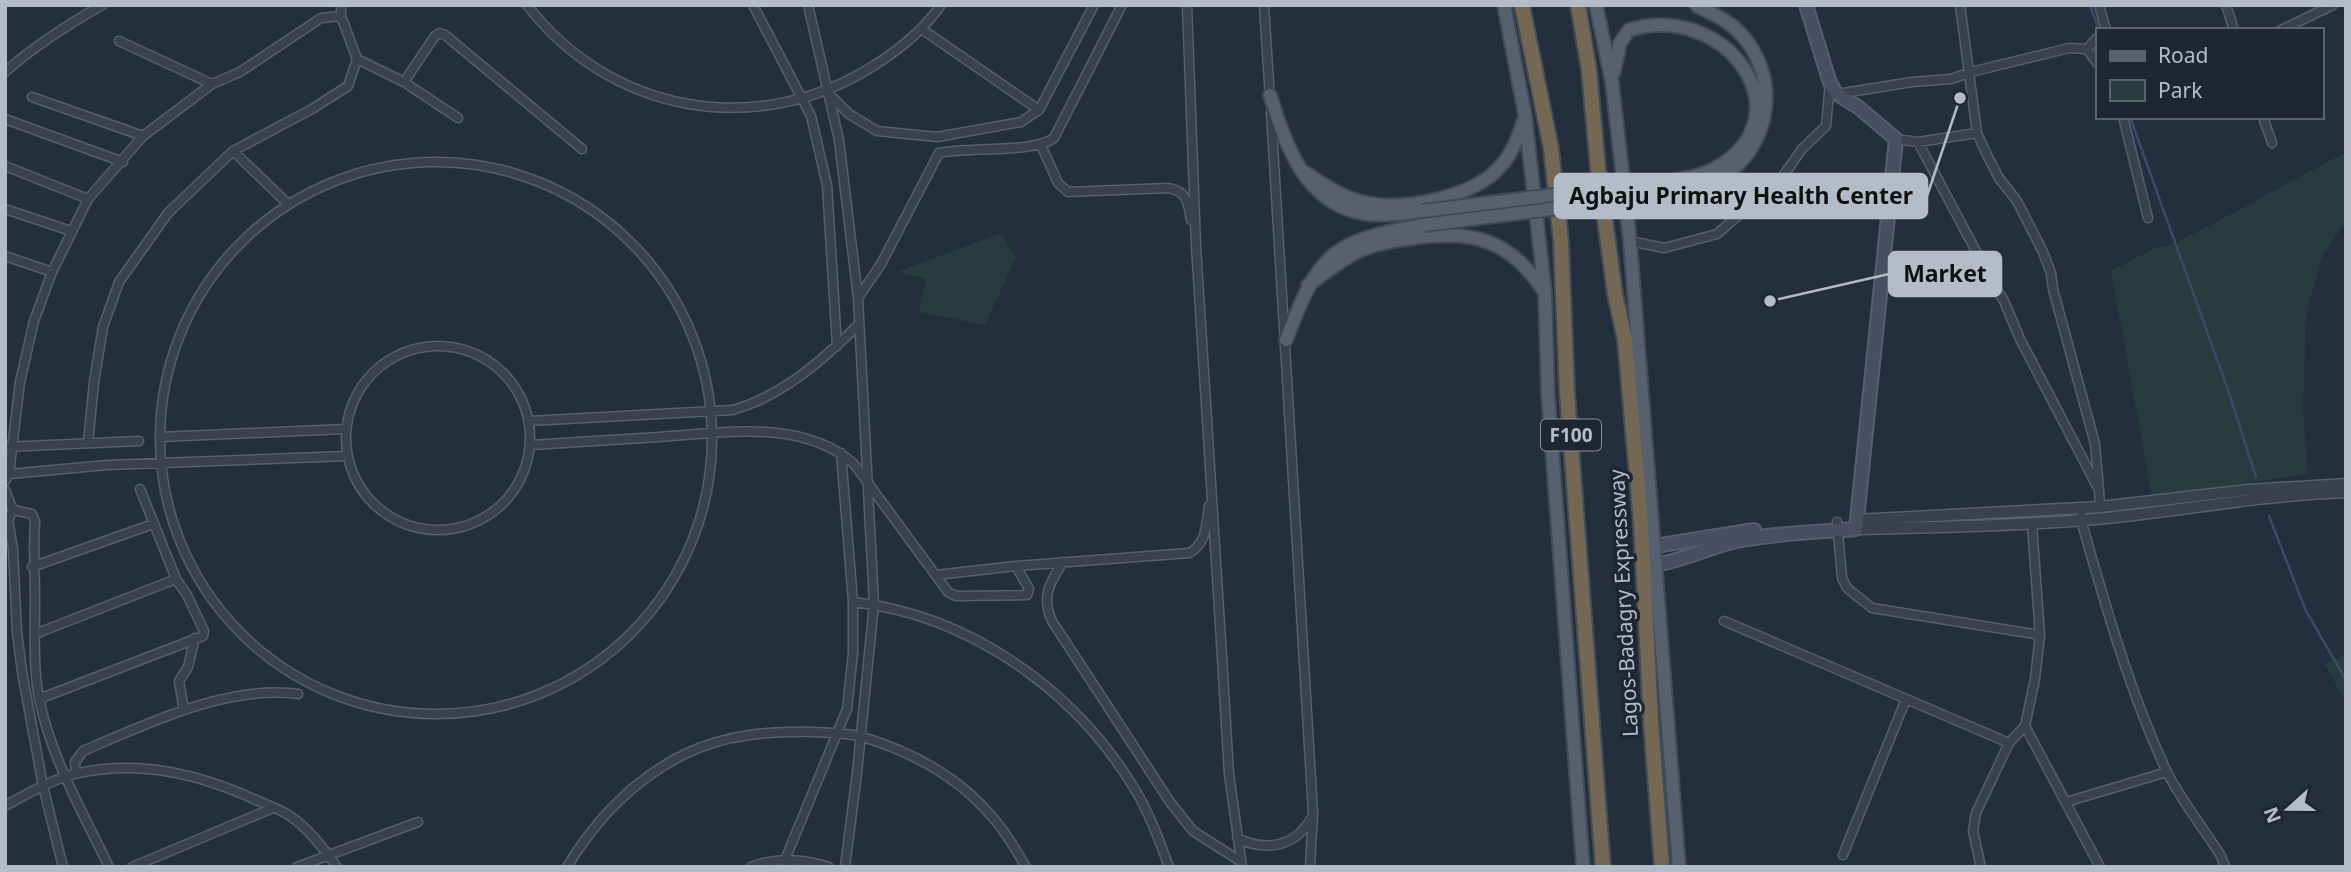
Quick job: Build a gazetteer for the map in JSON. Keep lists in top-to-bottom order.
{
  "streets": {
    "highway": ["F100", "Lagos-Badagry Expressway"]
  },
  "places": ["Agbaju Primary Health Center", "Market"],
  "legend": ["Road", "Park"],
  "north": "left"
}
